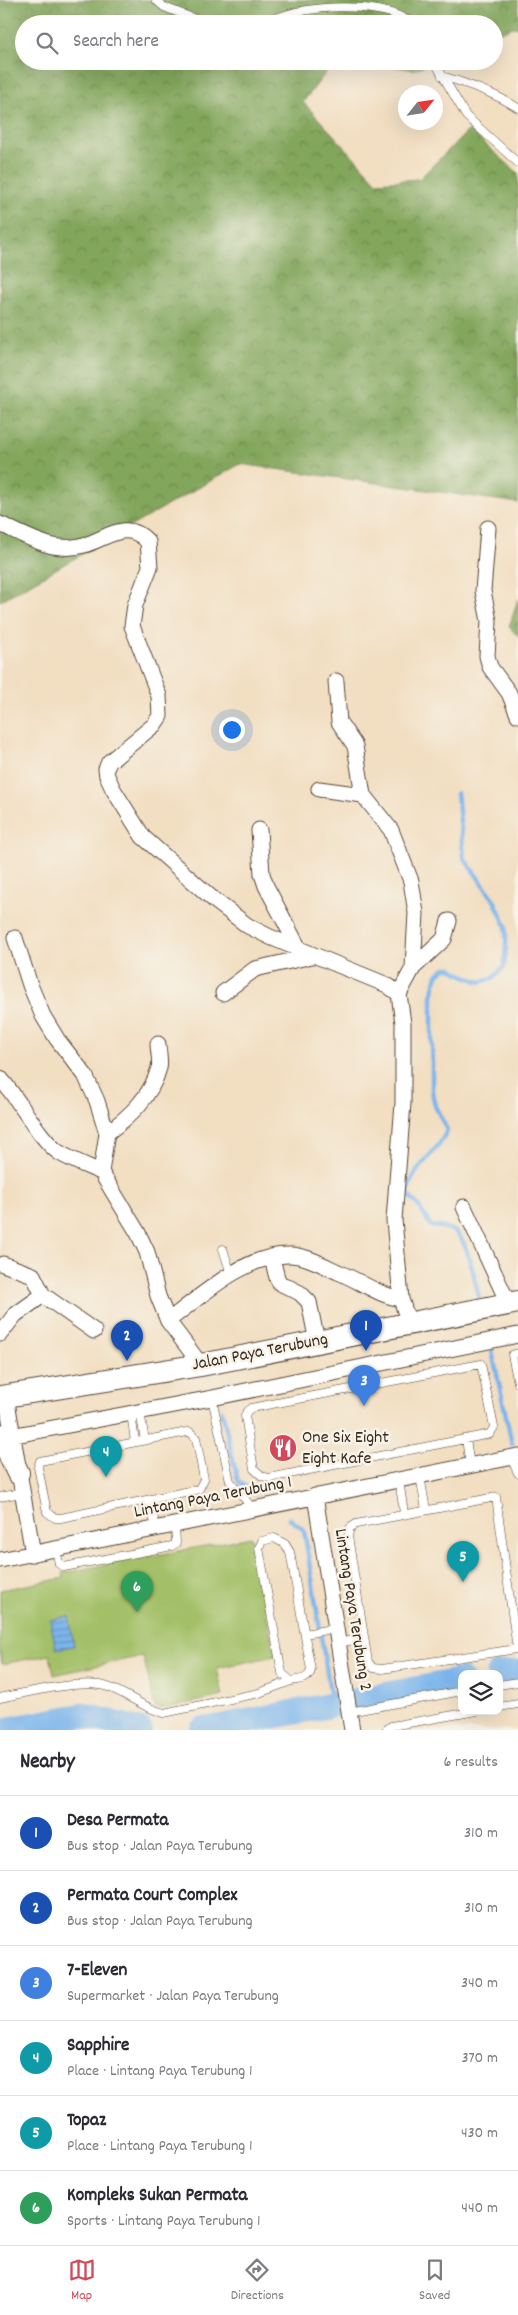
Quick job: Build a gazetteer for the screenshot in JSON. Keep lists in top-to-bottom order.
{
  "streets": {
    "main road": ["Jalan Paya Terubung"],
    "street": ["Lintang Paya Terubung 1", "Lintang Paya Terubung 2"]
  },
  "crossings": [
    ["Lintang Paya Terubung 1", "Lintang Paya Terubung 2"]
  ],
  "places": {
    "restaurant": ["One Six Eight Eight Kafe"]
  },
  "north": "top right",
  "page": {
    "search": "Search here",
    "pins": [
      "1",
      "2",
      "3",
      "4",
      "5",
      "6"
    ],
    "heading": ["Nearby", "6 results"],
    "list": [
      {
        "mark": "1",
        "name": "Desa Permata",
        "note": "Bus stop · Jalan Paya Terubung",
        "value": "310 m"
      },
      {
        "mark": "2",
        "name": "Permata Court Complex",
        "note": "Bus stop · Jalan Paya Terubung",
        "value": "310 m"
      },
      {
        "mark": "3",
        "name": "7-Eleven",
        "note": "Supermarket · Jalan Paya Terubung",
        "value": "340 m"
      },
      {
        "mark": "4",
        "name": "Sapphire",
        "note": "Place · Lintang Paya Terubung 1",
        "value": "370 m"
      },
      {
        "mark": "5",
        "name": "Topaz",
        "note": "Place · Lintang Paya Terubung 1",
        "value": "430 m"
      },
      {
        "mark": "6",
        "name": "Kompleks Sukan Permata",
        "note": "Sports · Lintang Paya Terubung 1",
        "value": "440 m"
      }
    ],
    "nav": ["Map", "Directions", "Saved"]
  }
}
